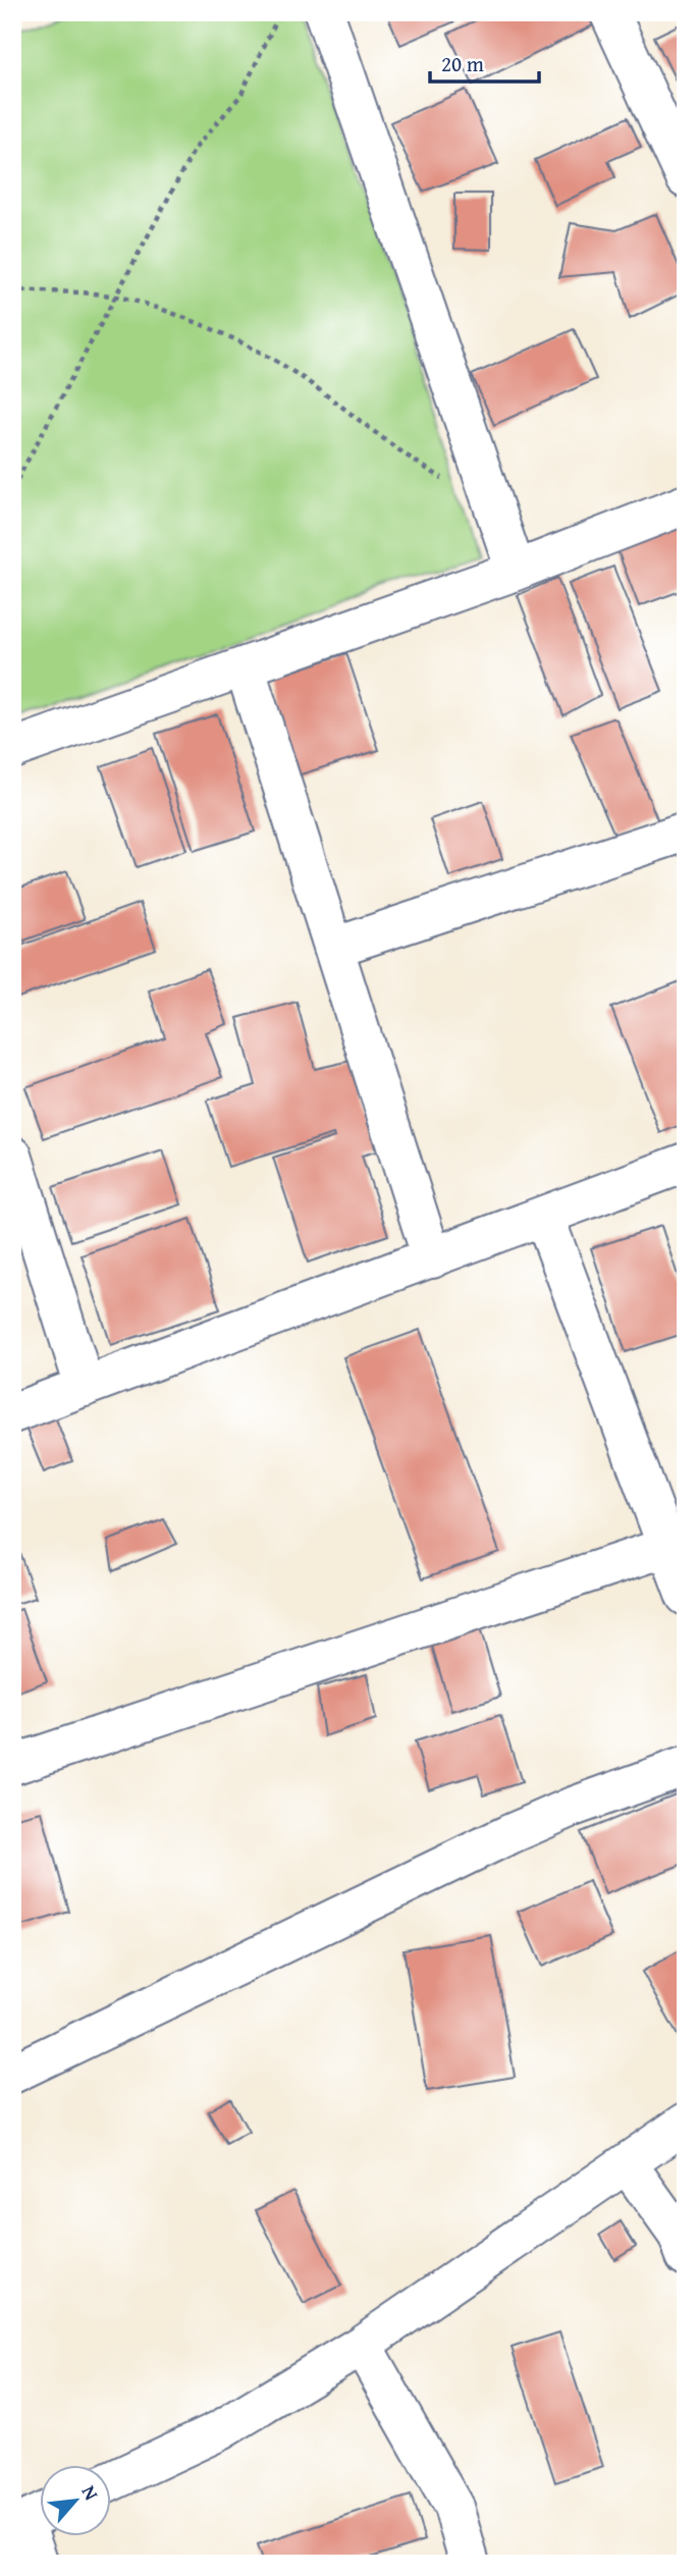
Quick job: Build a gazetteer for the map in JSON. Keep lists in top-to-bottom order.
{
  "scale_bar": "20 m",
  "north": "top right"
}
